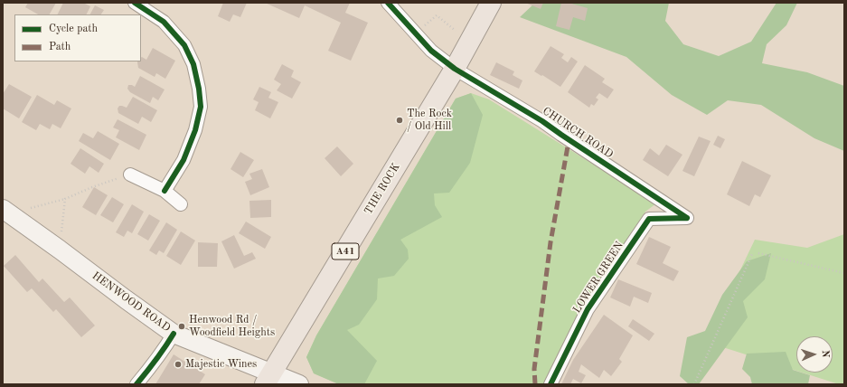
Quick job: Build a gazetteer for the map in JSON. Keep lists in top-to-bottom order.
{
  "streets": {
    "highway": ["THE ROCK", "A41"],
    "main road": ["HENWOOD ROAD"],
    "street": ["CHURCH ROAD", "LOWER GREEN"]
  },
  "crossings": [
    ["CHURCH ROAD", "THE ROCK"],
    ["CHURCH ROAD", "LOWER GREEN"],
    ["THE ROCK", "HENWOOD ROAD"]
  ],
  "places": ["The Rock / Old Hill", "Henwood Rd / Woodfield Heights", "Majestic Wines"],
  "legend": ["Cycle path", "Path"],
  "north": "right"
}
